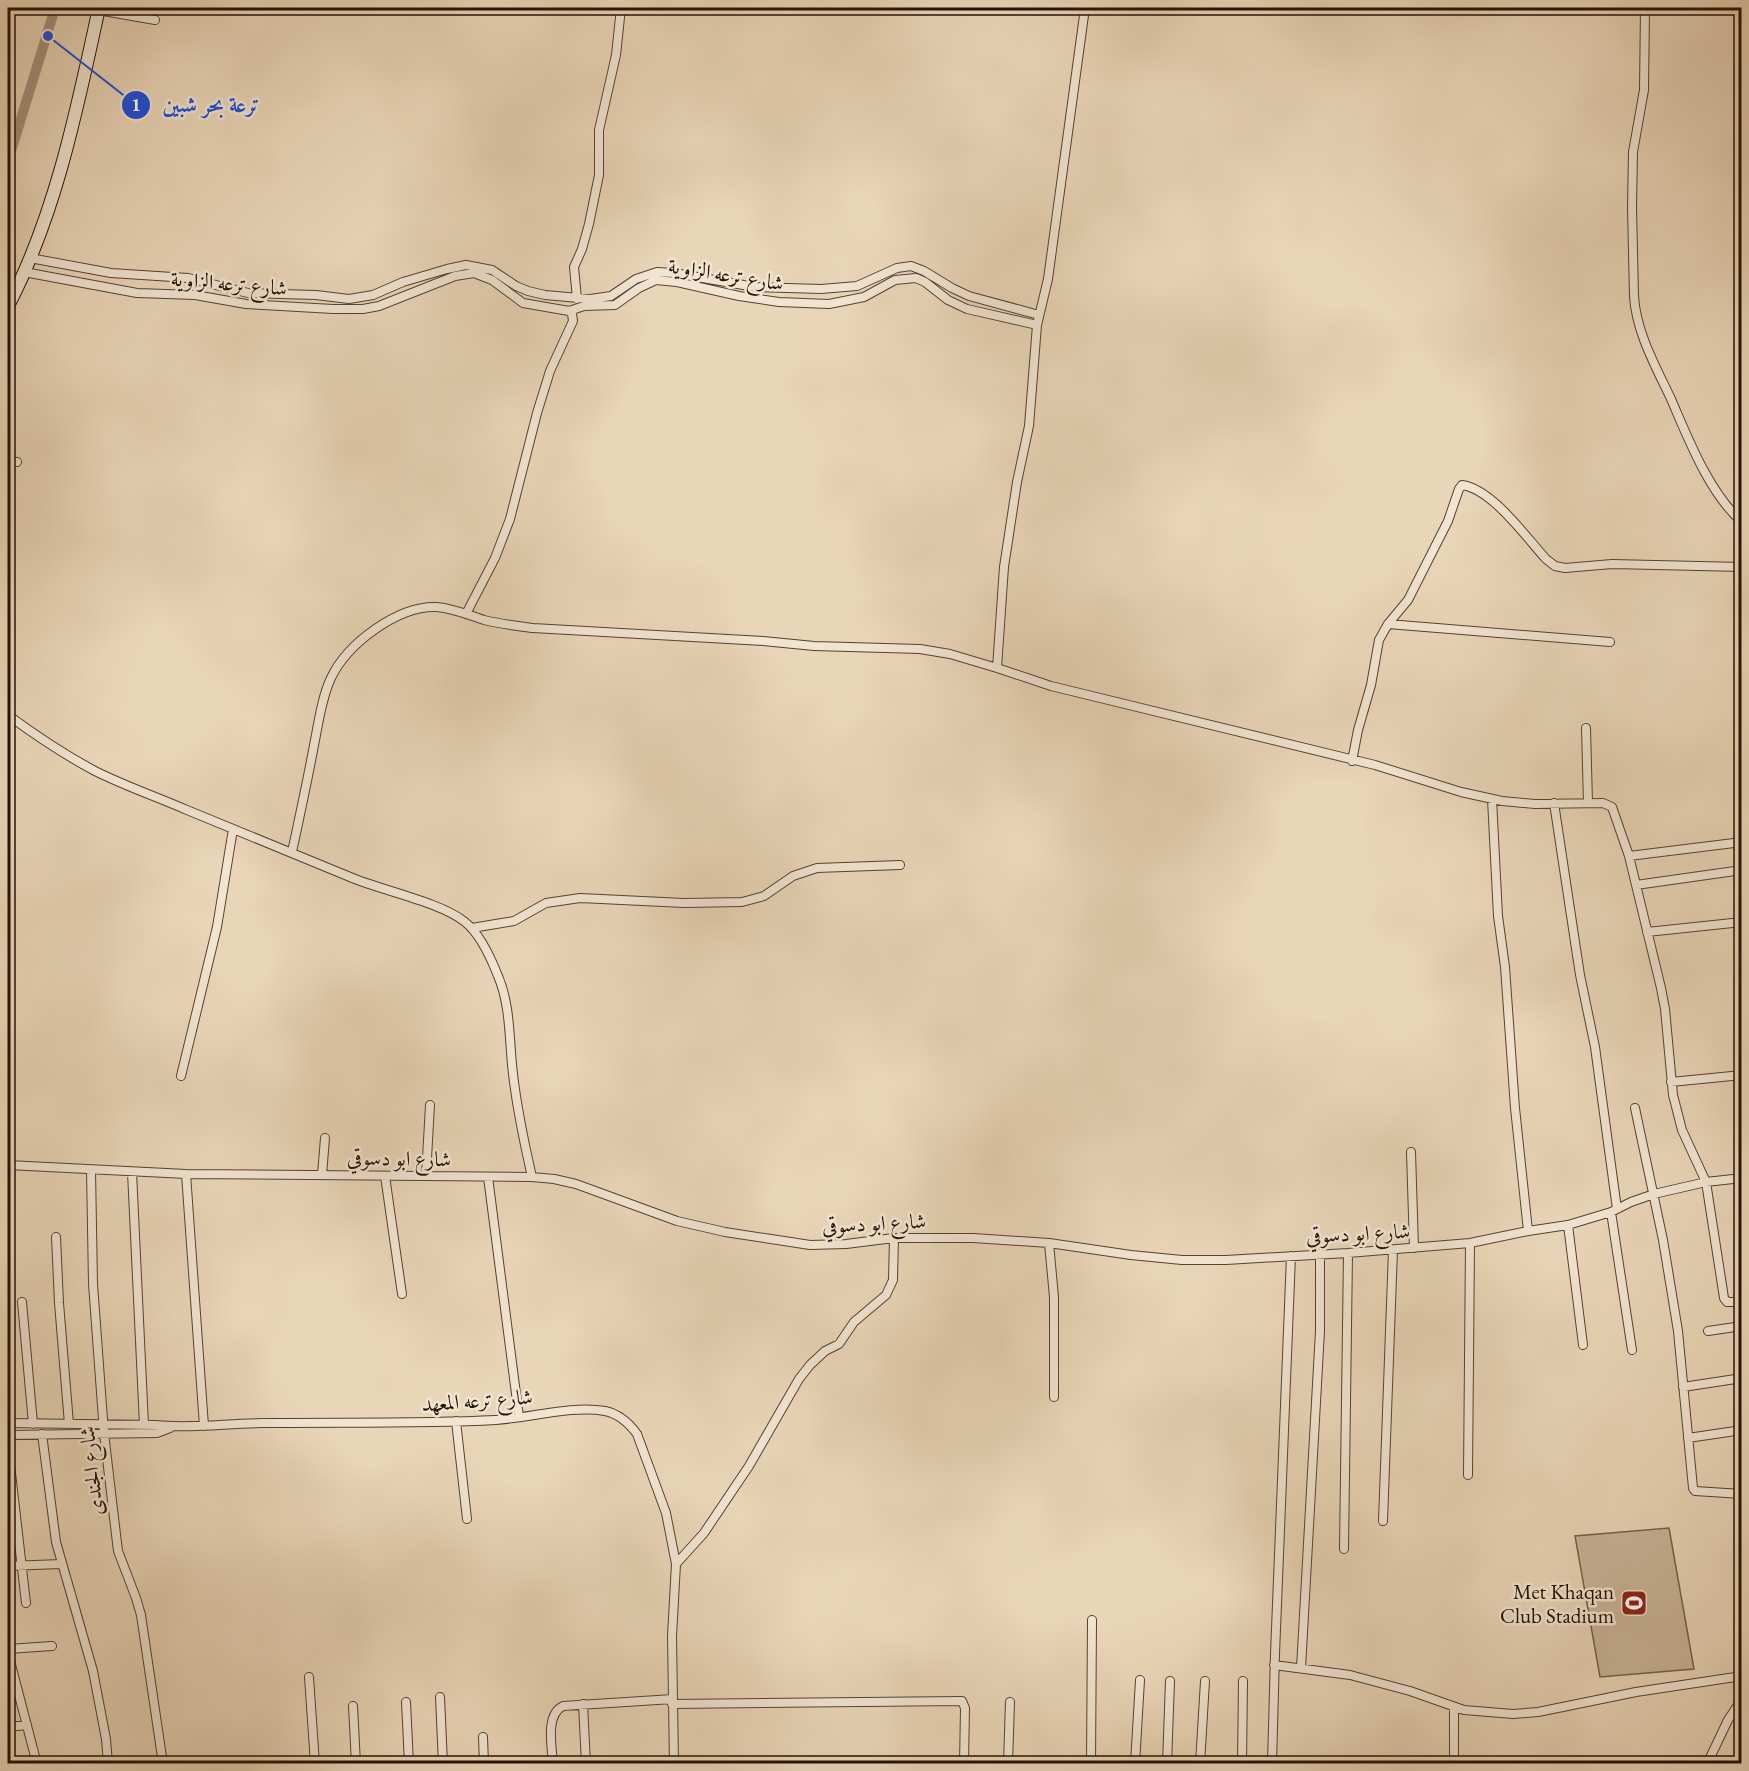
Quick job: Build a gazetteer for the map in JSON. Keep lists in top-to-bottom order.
{
  "streets": {
    "street": [
      "شارع ترعه الزاوية",
      "شارع ابو دسوقي",
      "شارع ترعه المعهد",
      "شارع الجندى"
    ]
  },
  "crossings": [
    ["شارع ابو دسوقي", "شارع الجندى"],
    ["شارع ترعه المعهد", "شارع الجندى"]
  ],
  "places": {
    "other": ["ترعة بحر شبين"],
    "sports": ["Met Khaqan Club Stadium"]
  }
}
